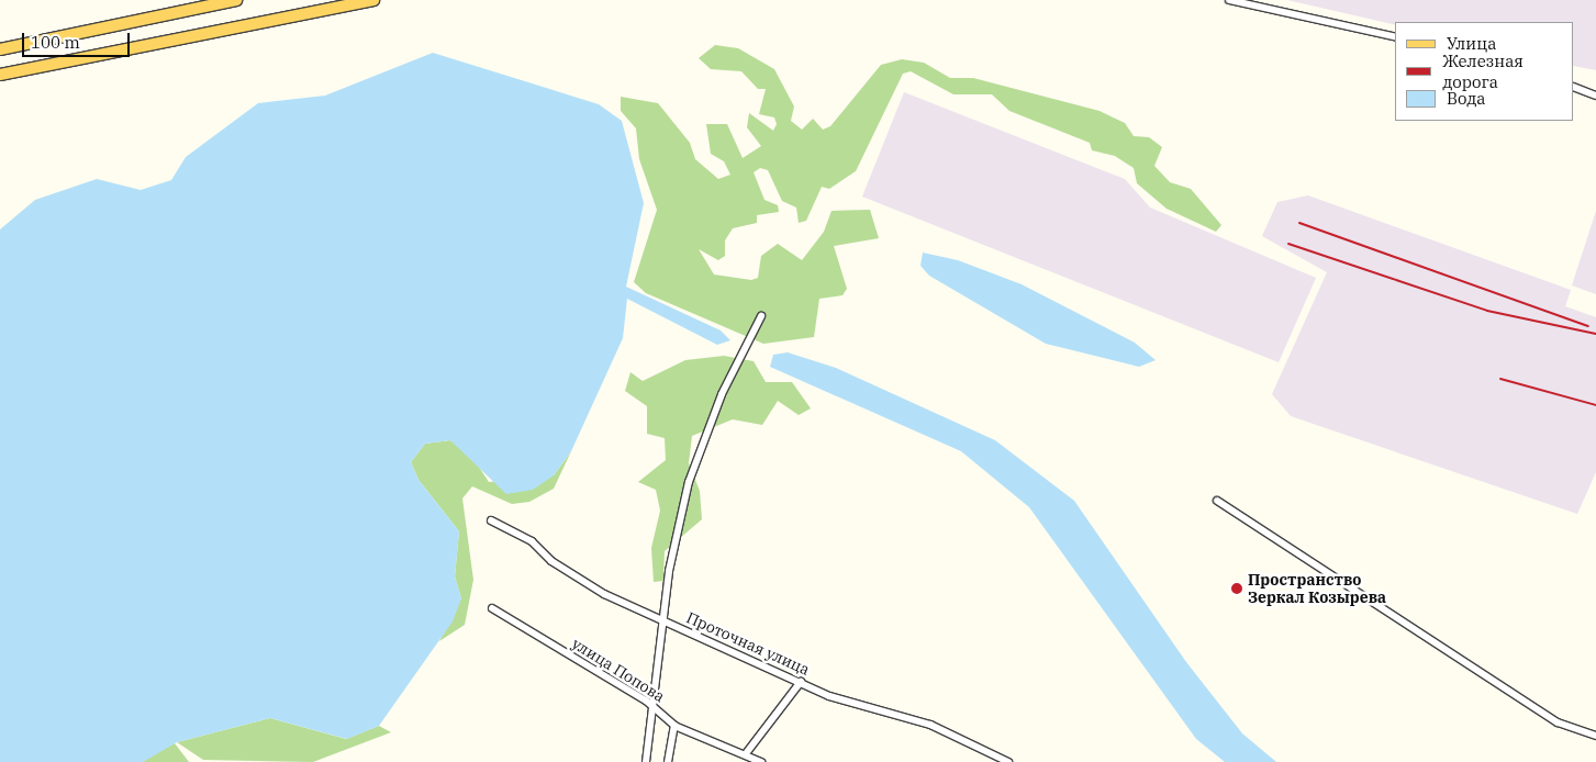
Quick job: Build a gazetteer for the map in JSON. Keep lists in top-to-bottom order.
{
  "streets": {
    "street": ["Проточная улица", "улица Попова"]
  },
  "places": ["Пространство Зеркал Козырева"],
  "legend": ["Улица", "Железная дорога", "Вода"],
  "scale_bar": "100 m"
}
